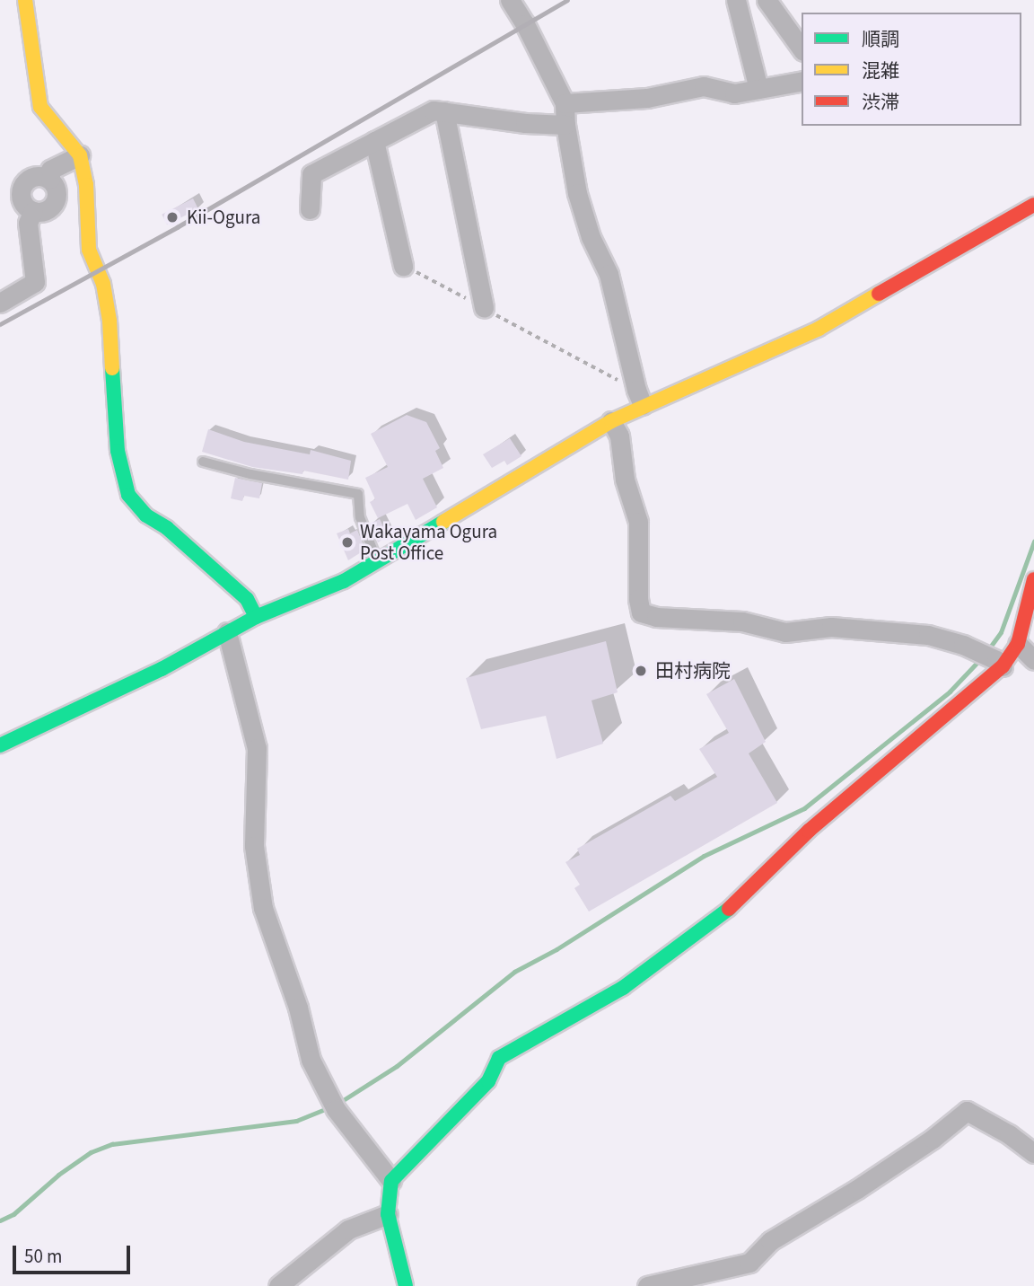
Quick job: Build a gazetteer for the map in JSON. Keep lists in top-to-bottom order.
{
  "places": ["Kii-Ogura", "Wakayama Ogura Post Office", "田村病院"],
  "legend": ["順調", "混雑", "渋滞"],
  "scale_bar": "50 m"
}
